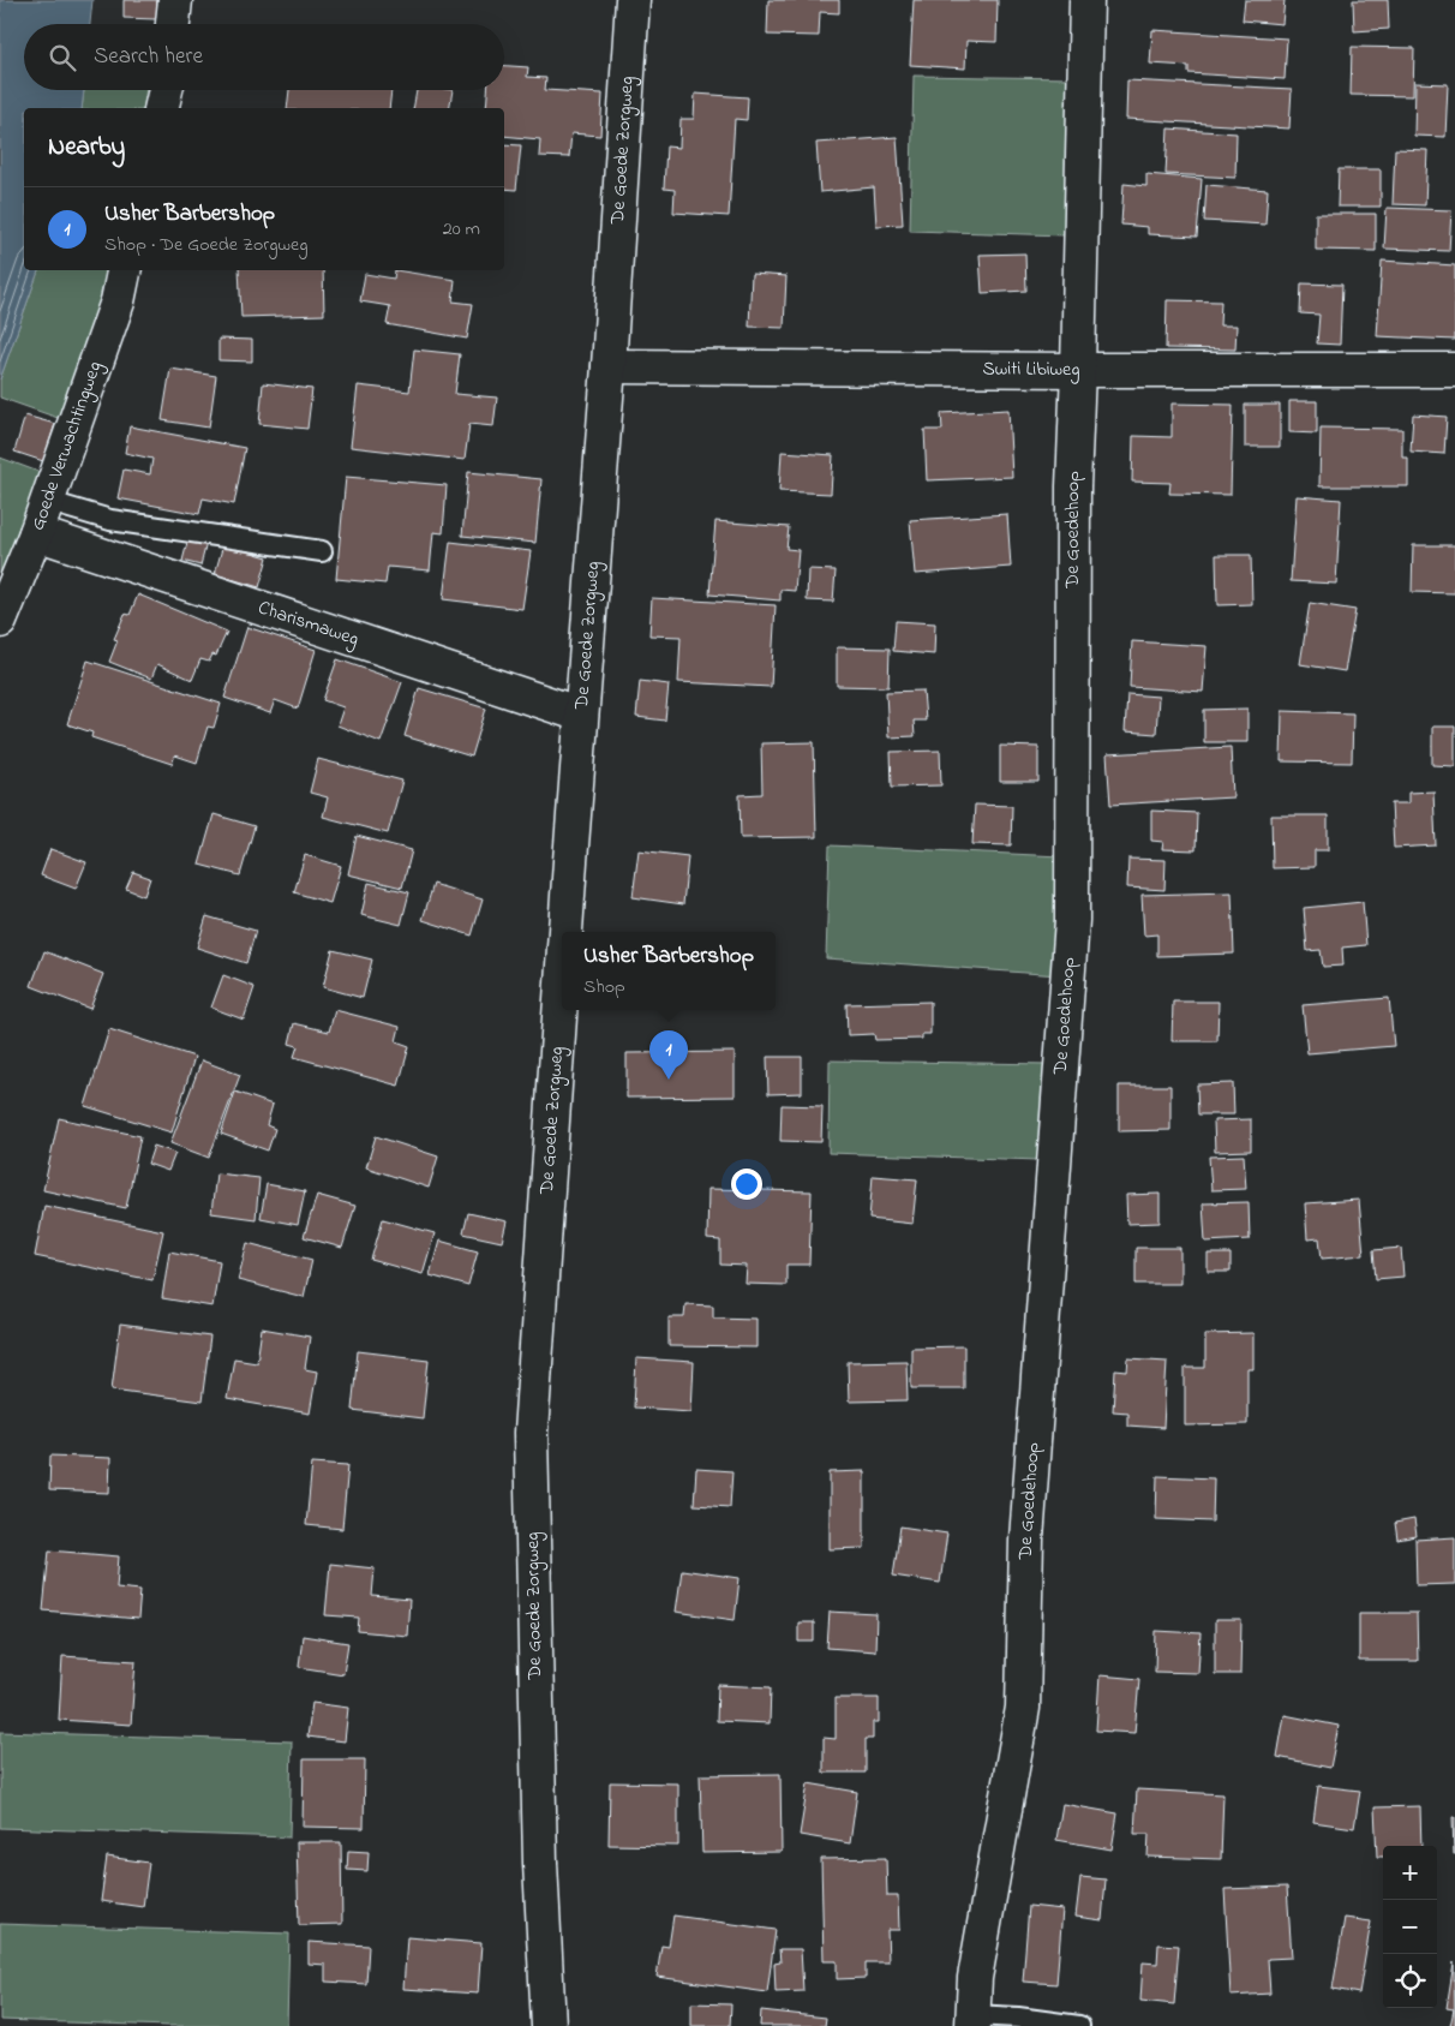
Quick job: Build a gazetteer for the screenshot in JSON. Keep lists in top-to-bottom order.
{
  "streets": {
    "street": [
      "De Goede Zorgweg",
      "Switi Libiweg",
      "Goede Verwachtingweg",
      "De Goedehoop",
      "Charismaweg"
    ]
  },
  "crossings": [
    ["De Goede Zorgweg", "Switi Libiweg"],
    ["De Goede Zorgweg", "Charismaweg"],
    ["Switi Libiweg", "De Goedehoop"],
    ["Goede Verwachtingweg", "Charismaweg"]
  ],
  "page": {
    "search": "Search here",
    "heading": "Nearby",
    "list": [
      {
        "mark": "1",
        "name": "Usher Barbershop",
        "note": "Shop · De Goede Zorgweg",
        "value": "20 m"
      }
    ],
    "popup": ["Usher Barbershop", "Shop"],
    "pins": "1",
    "map_buttons": ["+", "−"]
  }
}
